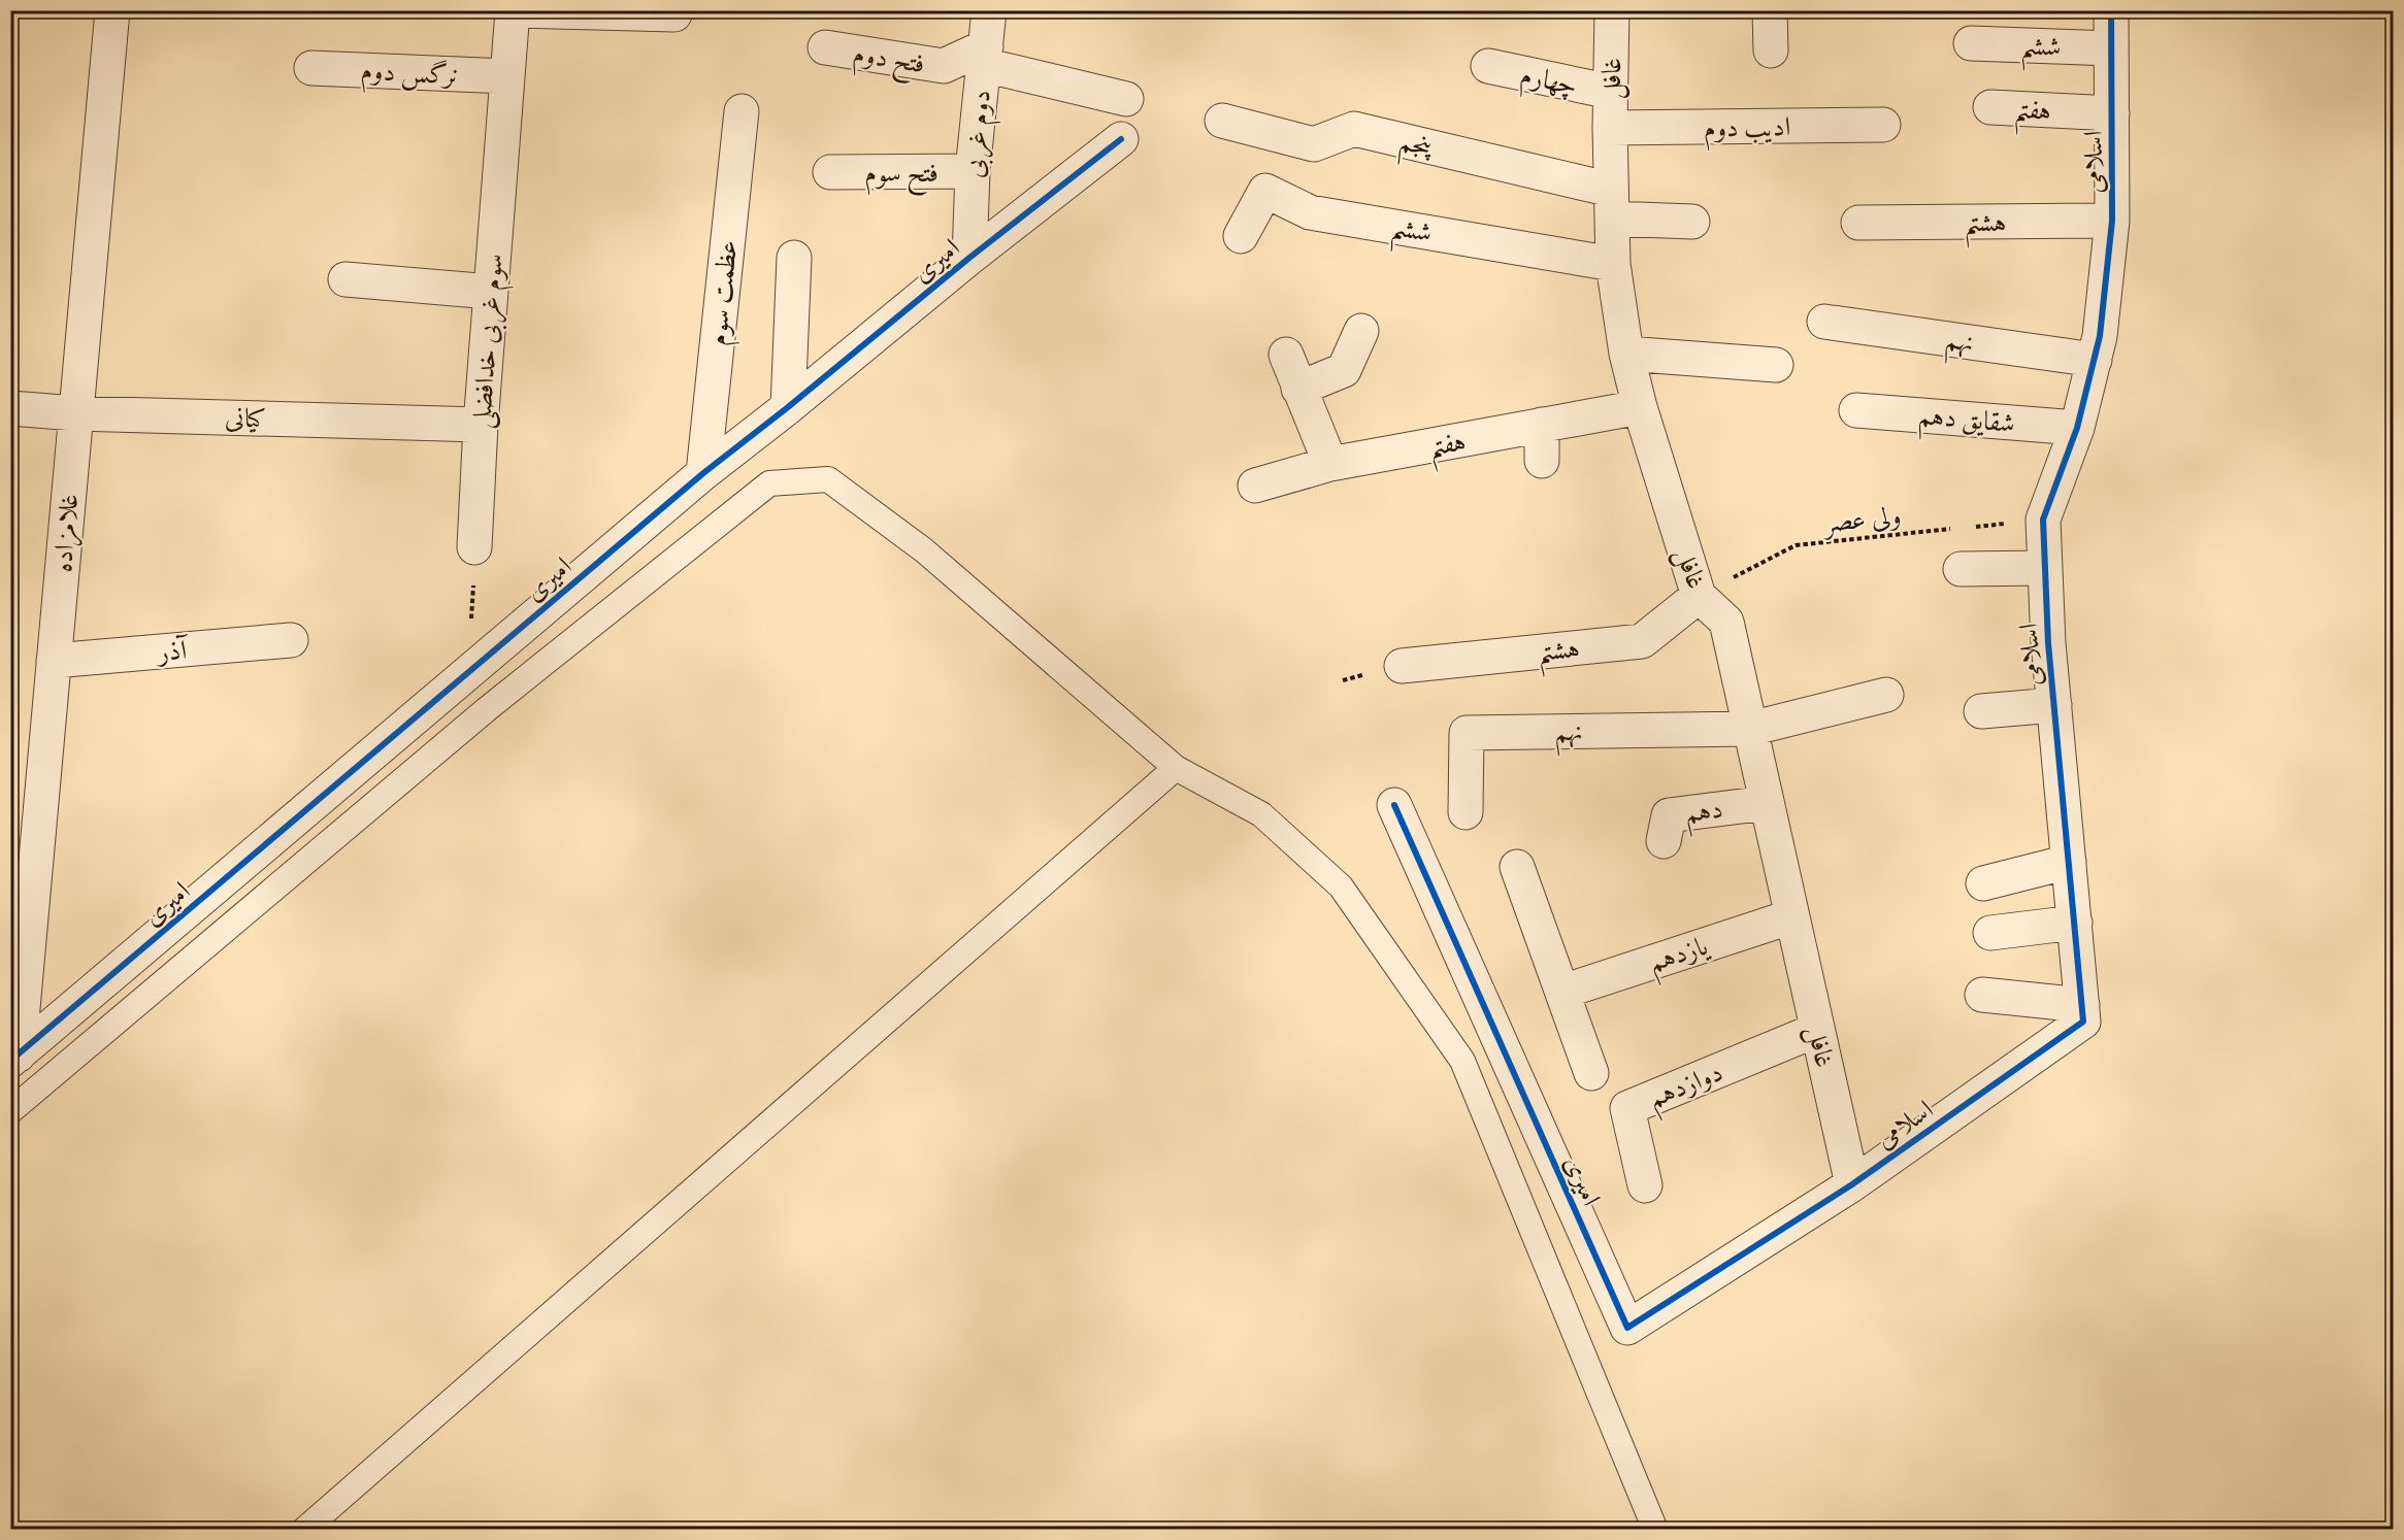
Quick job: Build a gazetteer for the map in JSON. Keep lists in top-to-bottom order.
{
  "streets": {
    "street": [
      "ششم",
      "فتح دوم",
      "نرگس دوم",
      "غافل",
      "چهارم",
      "هفتم",
      "ادیب دوم",
      "دوم غربی",
      "پنجم",
      "اسلامی",
      "فتح سوم",
      "هشتم",
      "امیری",
      "عظمت سوم",
      "نهم",
      "سوم غربی خدافضلی",
      "کیانی",
      "شقایق دهم",
      "غلامزاده",
      "آذر",
      "دهم",
      "یازدهم",
      "دوازدهم"
    ],
    "path": ["ولی عصر"]
  },
  "crossings": [
    ["ششم", "غافل"],
    ["ششم", "اسلامی"],
    ["فتح دوم", "دوم غربی"],
    ["نرگس دوم", "سوم غربی خدافضلی"],
    ["غافل", "چهارم"],
    ["غافل", "هفتم"],
    ["غافل", "ادیب دوم"],
    ["غافل", "پنجم"],
    ["غافل", "اسلامی"],
    ["غافل", "هشتم"],
    ["غافل", "امیری"],
    ["غافل", "نهم"],
    ["غافل", "ولی عصر"],
    ["غافل", "دهم"],
    ["غافل", "یازدهم"],
    ["غافل", "دوازدهم"],
    ["هفتم", "اسلامی"],
    ["دوم غربی", "فتح سوم"],
    ["دوم غربی", "امیری"],
    ["اسلامی", "هشتم"],
    ["اسلامی", "امیری"],
    ["اسلامی", "نهم"],
    ["اسلامی", "شقایق دهم"],
    ["هشتم", "ولی عصر"],
    ["امیری", "عظمت سوم"],
    ["امیری", "غلامزاده"],
    ["سوم غربی خدافضلی", "کیانی"],
    ["کیانی", "غلامزاده"],
    ["غلامزاده", "آذر"]
  ]
}
